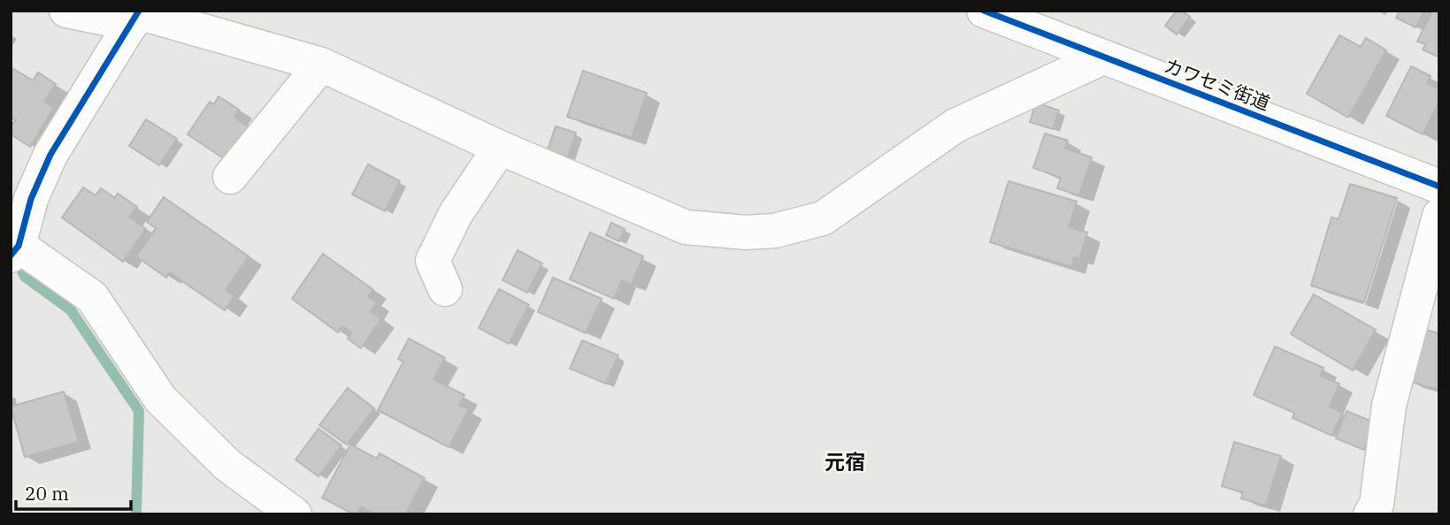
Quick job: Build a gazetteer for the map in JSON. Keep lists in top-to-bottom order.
{
  "streets": {
    "street": ["カワセミ街道"]
  },
  "districts": ["元宿"],
  "scale_bar": "20 m"
}
